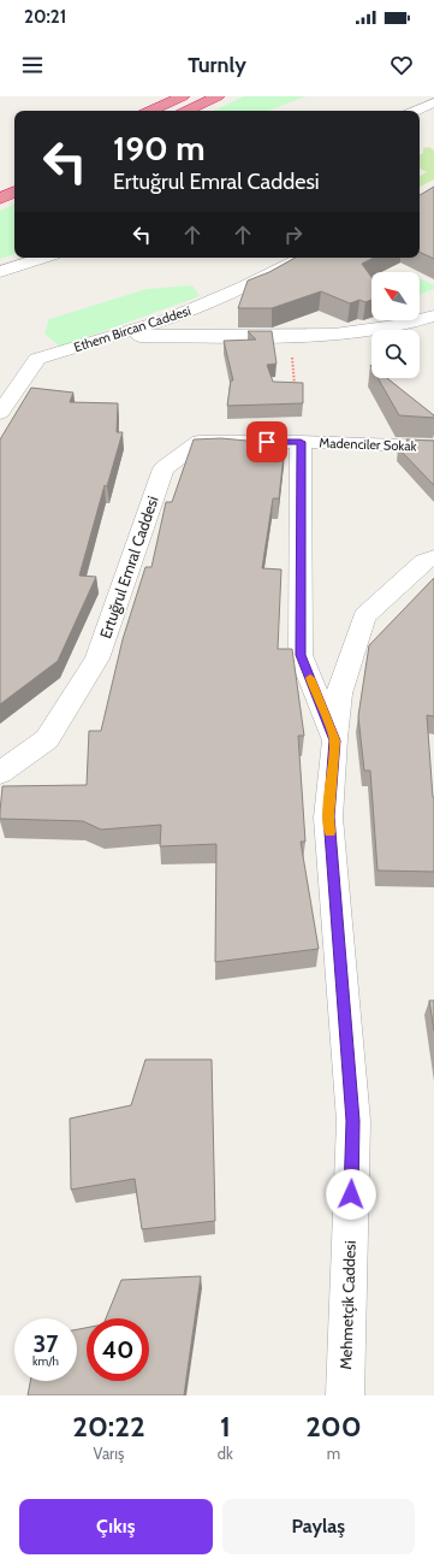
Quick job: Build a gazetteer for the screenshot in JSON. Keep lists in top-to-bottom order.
{
  "streets": {
    "street": [
      "Ethem Bircan Caddesi",
      "Madenciler Sokak",
      "Ertuğrul Emral Caddesi",
      "Mehmetçik Caddesi"
    ]
  },
  "crossings": [
    ["Madenciler Sokak", "Ertuğrul Emral Caddesi"],
    ["Madenciler Sokak", "Mehmetçik Caddesi"],
    ["Ertuğrul Emral Caddesi", "Mehmetçik Caddesi"]
  ],
  "north": "top left",
  "page": {
    "status": "20:21",
    "header": "Turnly",
    "turn": ["190 m", "Ertuğrul Emral Caddesi"],
    "speed": "37 km/h",
    "limit": "40",
    "eta": [
      "20:22",
      "Varış",
      "1",
      "dk",
      "200",
      "m"
    ],
    "buttons": ["Çıkış", "Paylaş"]
  }
}
